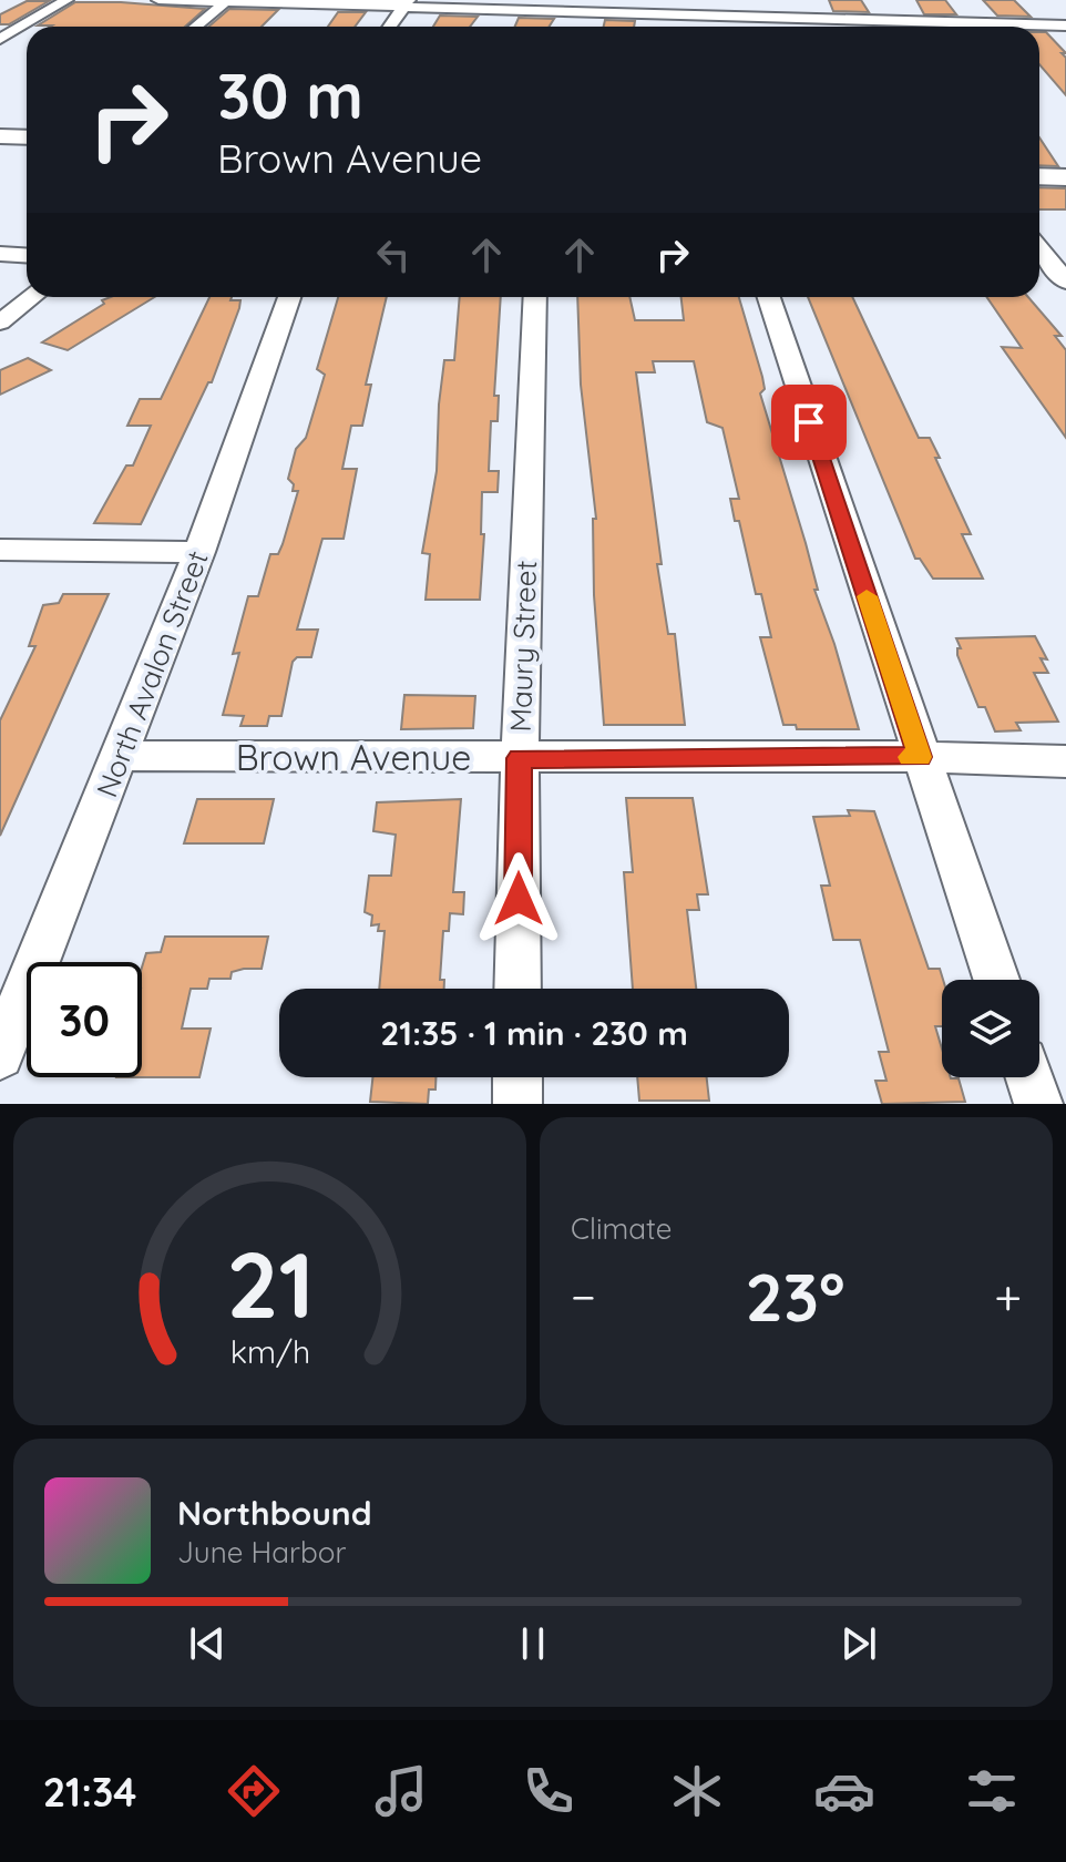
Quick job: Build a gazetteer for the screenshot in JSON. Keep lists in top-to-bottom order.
{
  "streets": {
    "street": ["Maury Street", "North Avalon Street", "Brown Avenue"]
  },
  "crossings": [
    ["Maury Street", "Brown Avenue"],
    ["North Avalon Street", "Brown Avenue"]
  ],
  "page": {
    "turn": ["30 m", "Brown Avenue"],
    "limit": "30",
    "trip": "21:35 · 1 min · 230 m",
    "tile": "Climate",
    "heat": ["−", "23°", "+"],
    "song": ["Northbound", "June Harbor"],
    "tabs": "21:34",
    "gauge": ["21", "km/h"]
  }
}
